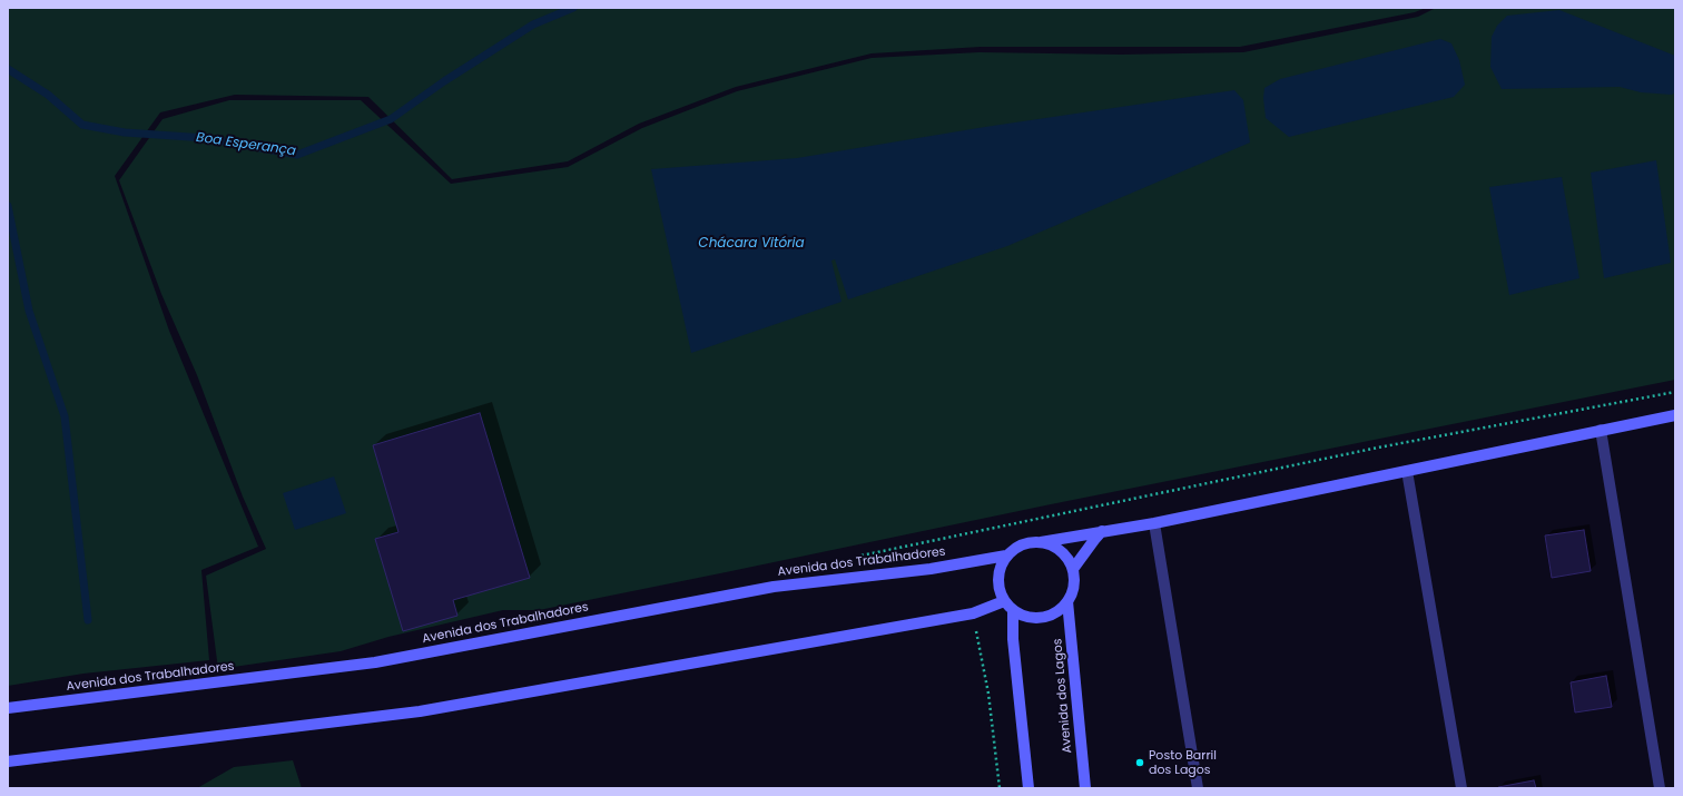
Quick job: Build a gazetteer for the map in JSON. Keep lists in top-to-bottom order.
{
  "streets": {
    "main road": ["Avenida dos Trabalhadores", "Avenida dos Lagos"]
  },
  "crossings": [
    ["Avenida dos Trabalhadores", "Avenida dos Lagos"]
  ],
  "water": ["Boa Esperança", "Chácara Vitória"],
  "places": ["Posto Barril dos Lagos"]
}
